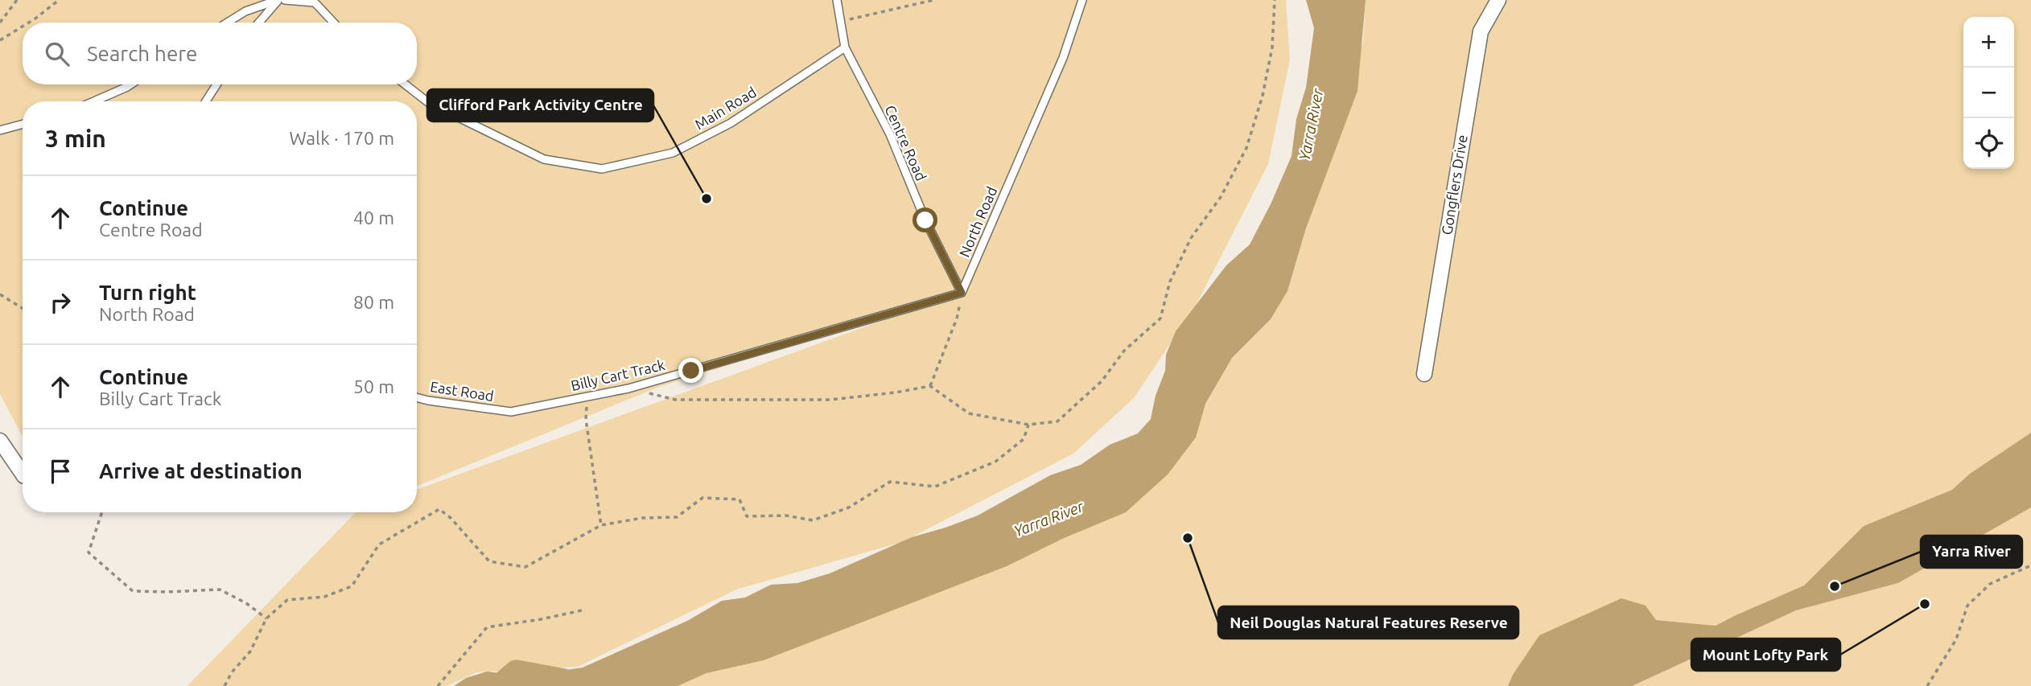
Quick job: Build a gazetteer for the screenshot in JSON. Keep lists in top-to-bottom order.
{
  "streets": {
    "street": ["Gongflers Drive"],
    "lane": [
      "Main Road",
      "Centre Road",
      "North Road",
      "Billy Cart Track",
      "East Road"
    ]
  },
  "crossings": [
    ["Main Road", "Centre Road"],
    ["Centre Road", "North Road"],
    ["Centre Road", "Billy Cart Track"],
    ["North Road", "Billy Cart Track"],
    ["Billy Cart Track", "East Road"]
  ],
  "water": ["Yarra River"],
  "places": [
    "Clifford Park Activity Centre",
    "Neil Douglas Natural Features Reserve",
    "Yarra River",
    "Mount Lofty Park"
  ],
  "page": {
    "map_buttons": ["+", "−"],
    "search": "Search here",
    "heading": ["3 min", "Walk · 170 m"],
    "list": [
      ["Continue", "Centre Road", "40 m"],
      ["Turn right", "North Road", "80 m"],
      ["Continue", "Billy Cart Track", "50 m"],
      "Arrive at destination"
    ]
  }
}
